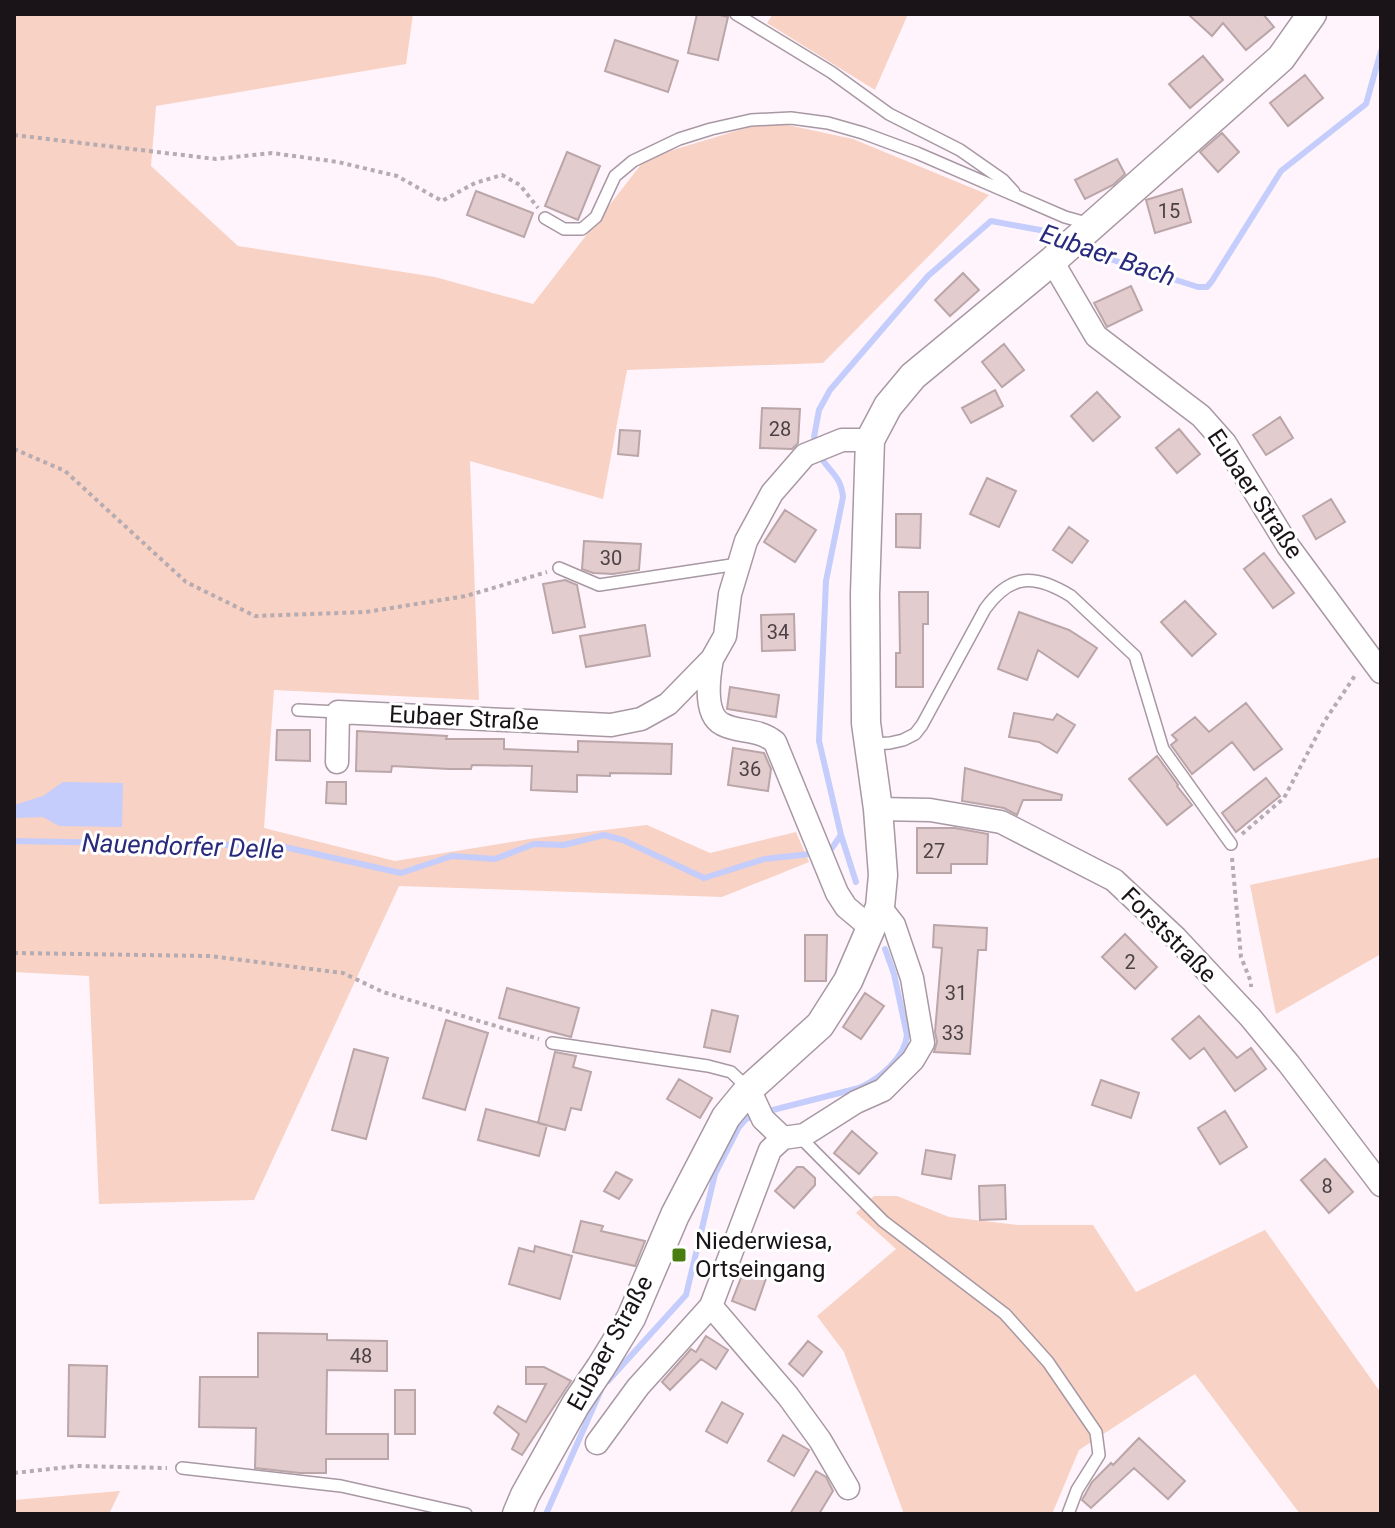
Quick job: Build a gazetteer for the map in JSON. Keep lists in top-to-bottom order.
{
  "streets": {
    "street": ["Eubaer Straße", "Forststraße"]
  },
  "crossings": [
    ["Eubaer Straße", "Forststraße"]
  ],
  "water": ["Eubaer Bach", "Nauendorfer Delle"],
  "places": {
    "transit": ["Niederwiesa, Ortseingang"]
  },
  "house_numbers": [
    "15",
    "28",
    "30",
    "34",
    "36",
    "27",
    "2",
    "31",
    "33",
    "8",
    "48"
  ]
}
